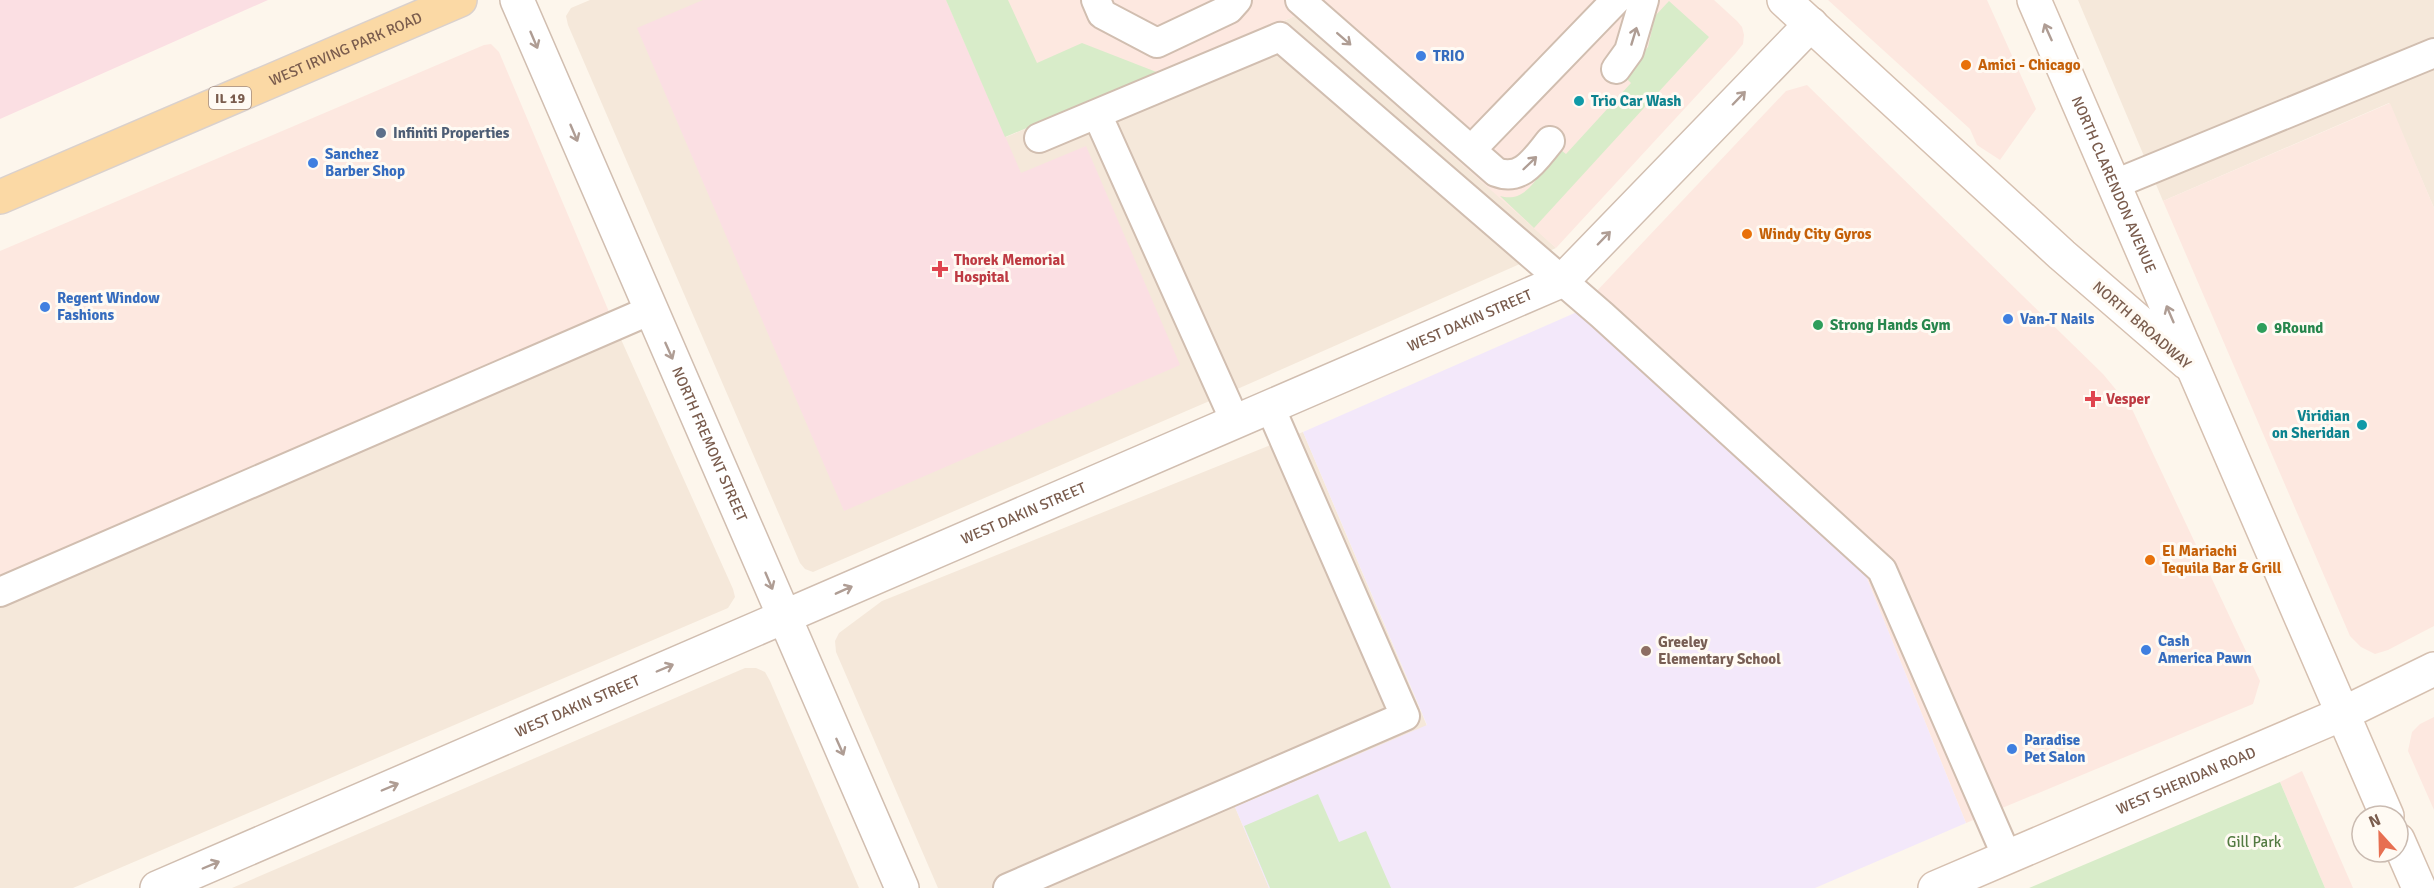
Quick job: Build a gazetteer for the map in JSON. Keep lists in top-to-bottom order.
{
  "streets": {
    "main road": ["WEST IRVING PARK ROAD", "IL 19"],
    "street": [
      "NORTH CLARENDON AVENUE",
      "WEST DAKIN STREET",
      "NORTH BROADWAY",
      "NORTH FREMONT STREET",
      "WEST SHERIDAN ROAD"
    ]
  },
  "crossings": [
    ["NORTH CLARENDON AVENUE", "NORTH BROADWAY"],
    ["WEST DAKIN STREET", "NORTH BROADWAY"],
    ["WEST DAKIN STREET", "NORTH FREMONT STREET"],
    ["NORTH BROADWAY", "WEST SHERIDAN ROAD"]
  ],
  "one_way": ["NORTH CLARENDON AVENUE", "WEST DAKIN STREET", "NORTH FREMONT STREET"],
  "parks": ["Gill Park"],
  "places": {
    "other": [
      "TRIO",
      "Amici - Chicago",
      "Trio Car Wash",
      "Infiniti Properties",
      "Sanchez Barber Shop",
      "Windy City Gyros",
      "Regent Window Fashions",
      "Van-T Nails",
      "Strong Hands Gym",
      "9Round",
      "Viridian on Sheridan",
      "El Mariachi Tequila Bar & Grill",
      "Cash America Pawn",
      "Greeley Elementary School",
      "Paradise Pet Salon"
    ],
    "health": ["Thorek Memorial Hospital", "Vesper"]
  },
  "north": "top"
}
